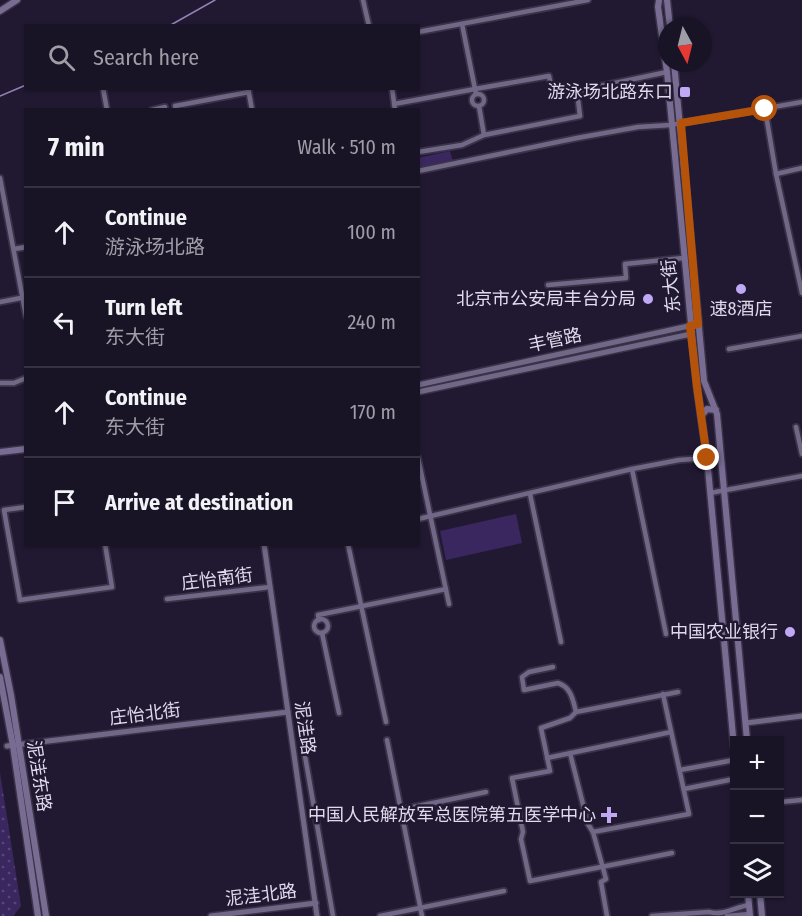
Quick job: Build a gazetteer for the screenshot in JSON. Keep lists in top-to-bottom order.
{
  "streets": {
    "main road": ["东大街", "泥洼东路"],
    "street": [
      "丰管路",
      "庄怡南街",
      "庄怡北街",
      "泥洼路",
      "泥洼北路"
    ]
  },
  "crossings": [
    ["东大街", "丰管路"],
    ["庄怡南街", "泥洼路"],
    ["庄怡北街", "泥洼路"],
    ["庄怡北街", "泥洼东路"],
    ["泥洼路", "泥洼北路"]
  ],
  "places": {
    "transit": ["游泳场北路东口"],
    "other": ["速8酒店", "北京市公安局丰台分局", "中国农业银行"],
    "health": ["中国人民解放军总医院第五医学中心"]
  },
  "north": "bottom",
  "page": {
    "search": "Search here",
    "heading": ["7 min", "Walk · 510 m"],
    "list": [
      ["Continue", "游泳场北路", "100 m"],
      ["Turn left", "东大街", "240 m"],
      ["Continue", "东大街", "170 m"],
      "Arrive at destination"
    ],
    "map_buttons": ["+", "−"]
  }
}
